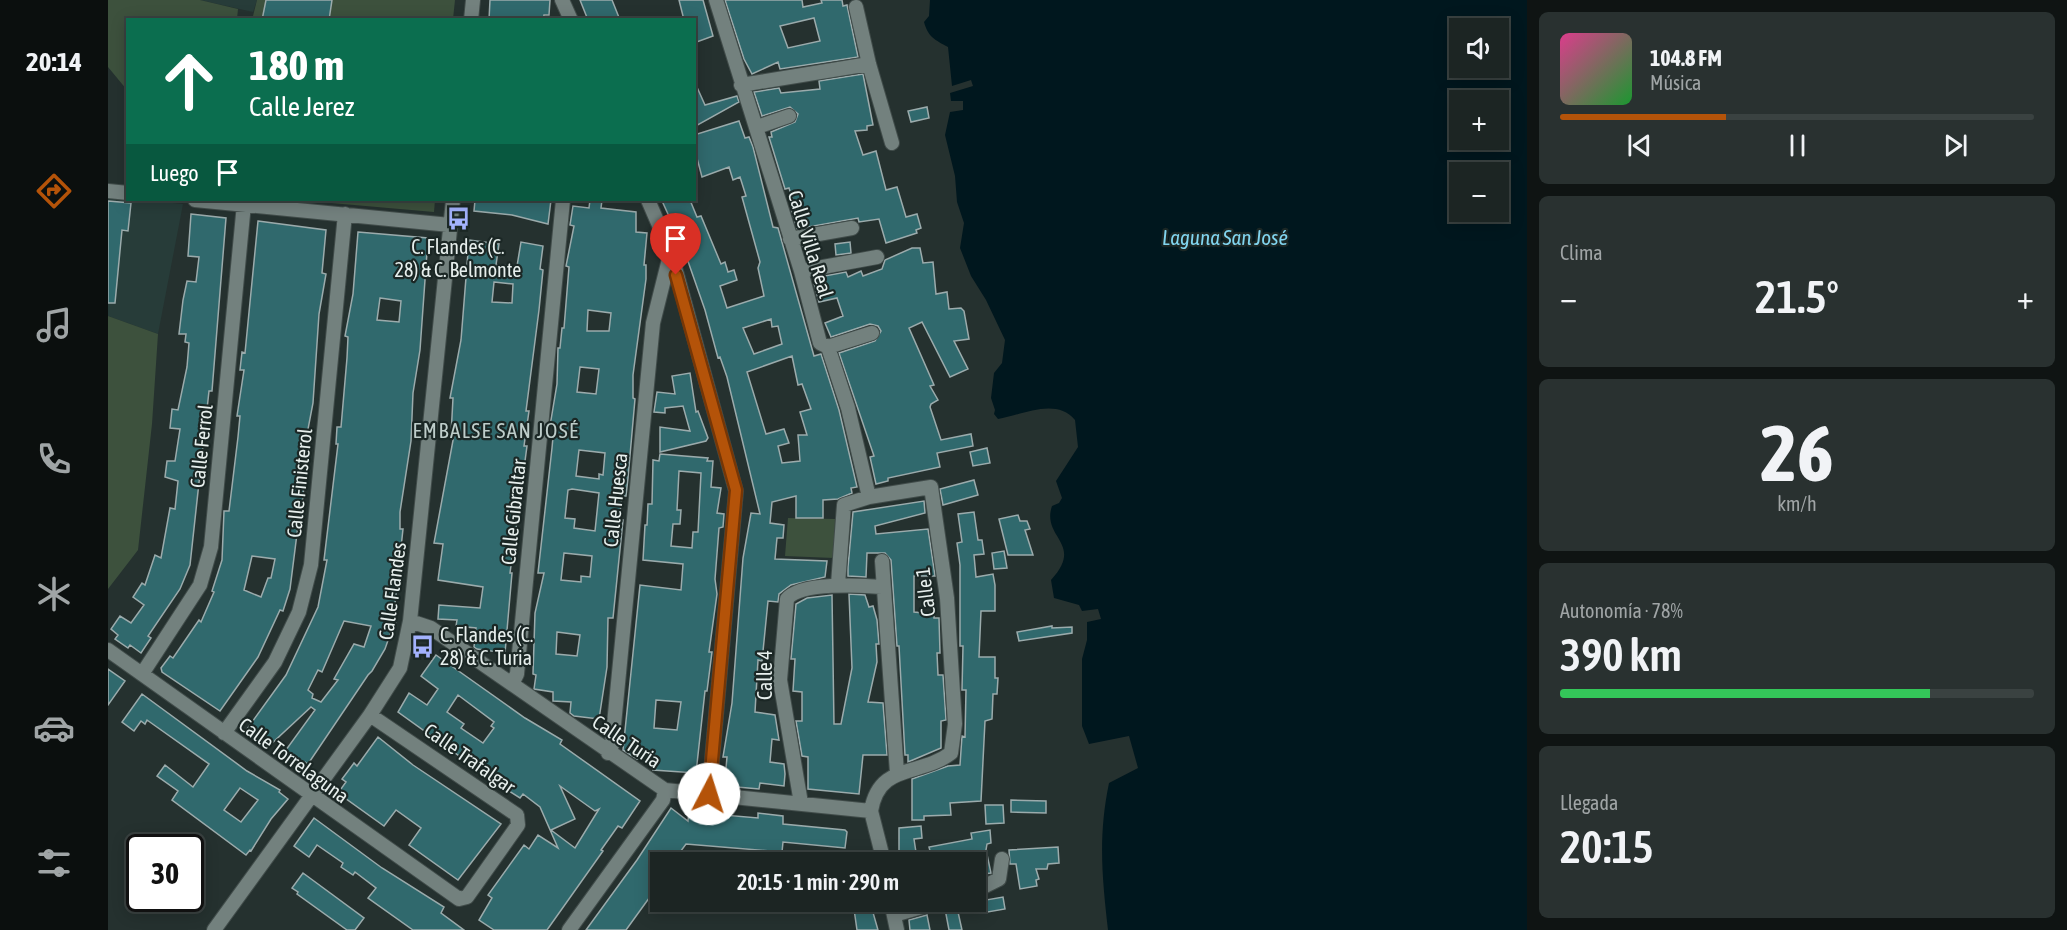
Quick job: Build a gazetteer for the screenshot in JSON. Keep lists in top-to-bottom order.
{
  "streets": {
    "street": [
      "Calle Villa Real",
      "Calle Ferrol",
      "Calle Finisterol",
      "Calle Huesca",
      "Calle Gibraltar",
      "Calle Flandes",
      "Calle 1",
      "Calle 4",
      "Calle Turia",
      "Calle Trafalgar",
      "Calle Torrelaguna"
    ]
  },
  "crossings": [
    ["Calle Villa Real", "Calle 1"],
    ["Calle Ferrol", "Calle Torrelaguna"],
    ["Calle Finisterol", "Calle Torrelaguna"],
    ["Calle Huesca", "Calle Turia"],
    ["Calle Gibraltar", "Calle Turia"],
    ["Calle Flandes", "Calle Turia"],
    ["Calle Flandes", "Calle Trafalgar"],
    ["Calle Flandes", "Calle Torrelaguna"],
    ["Calle 1", "Calle 4"],
    ["Calle 1", "Calle Turia"],
    ["Calle 4", "Calle Turia"],
    ["Calle Trafalgar", "Calle Torrelaguna"]
  ],
  "districts": ["EMBALSE SAN JOSÉ"],
  "water": ["Laguna San José"],
  "places": {
    "bus stop": ["C. Flandes (C. 28) & C. Belmonte", "C. Flandes (C. 28) & C. Turia"]
  },
  "page": {
    "tabs": "20:14",
    "map_buttons": ["+", "−"],
    "turn": ["180 m", "Calle Jerez"],
    "song": ["104.8 FM", "Música"],
    "then": "Luego",
    "tile": [
      "Clima",
      ["26", "km/h"],
      ["Autonomía · 78%", "390 km"],
      ["Llegada", "20:15"]
    ],
    "heat": ["−", "21.5°", "+"],
    "limit": "30",
    "trip": "20:15 · 1 min · 290 m"
  }
}
